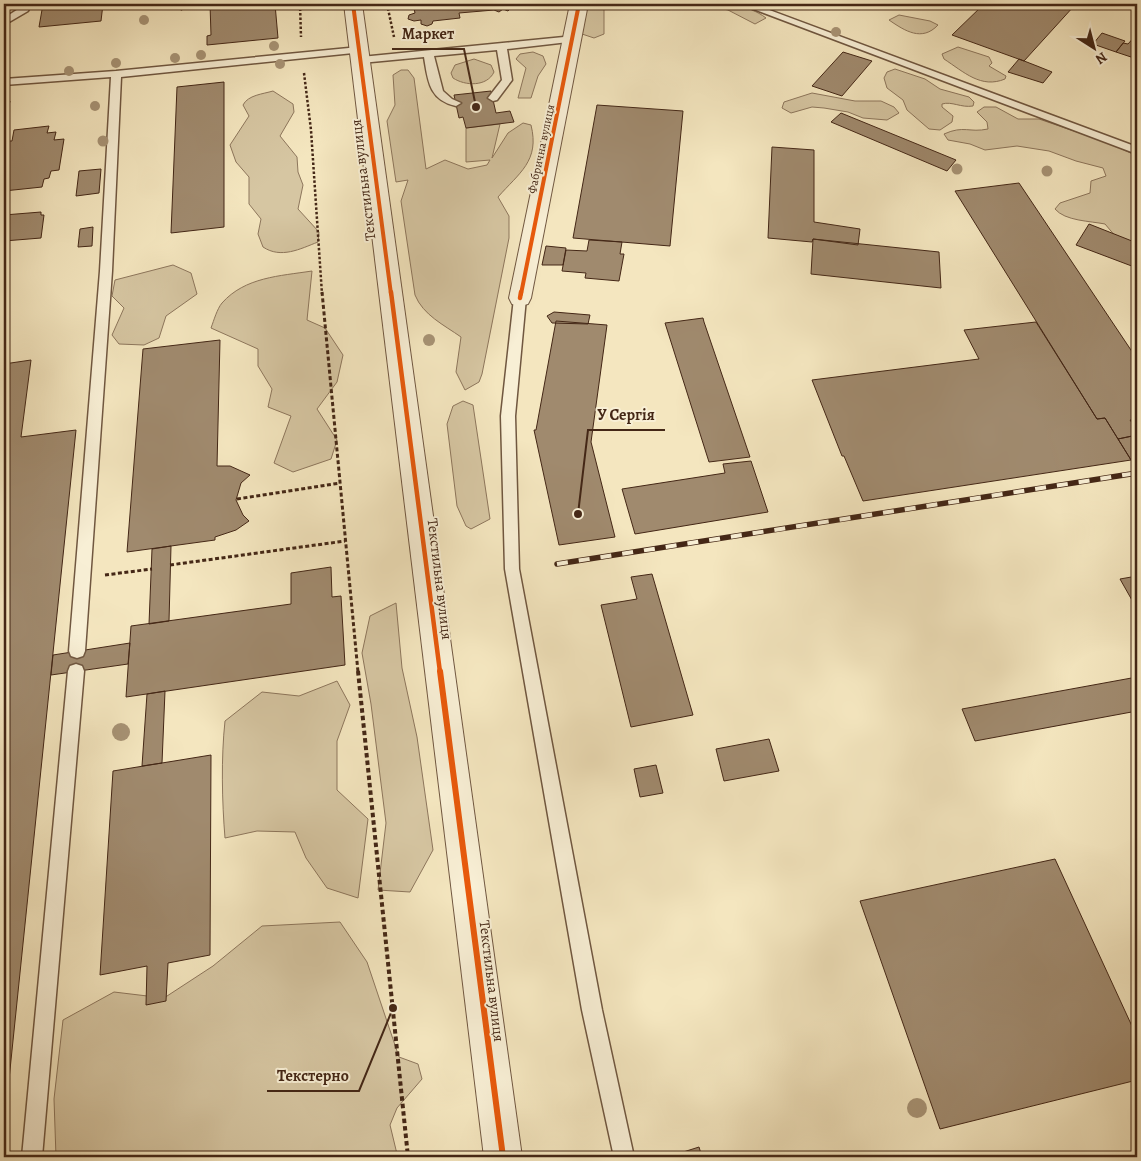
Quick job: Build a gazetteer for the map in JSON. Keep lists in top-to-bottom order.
{
  "streets": {
    "street": ["Фабрична вулиця", "Текстильна вулиця"]
  },
  "places": ["Маркет", "У Сергія", "Текстерно"],
  "north": "bottom right"
}
